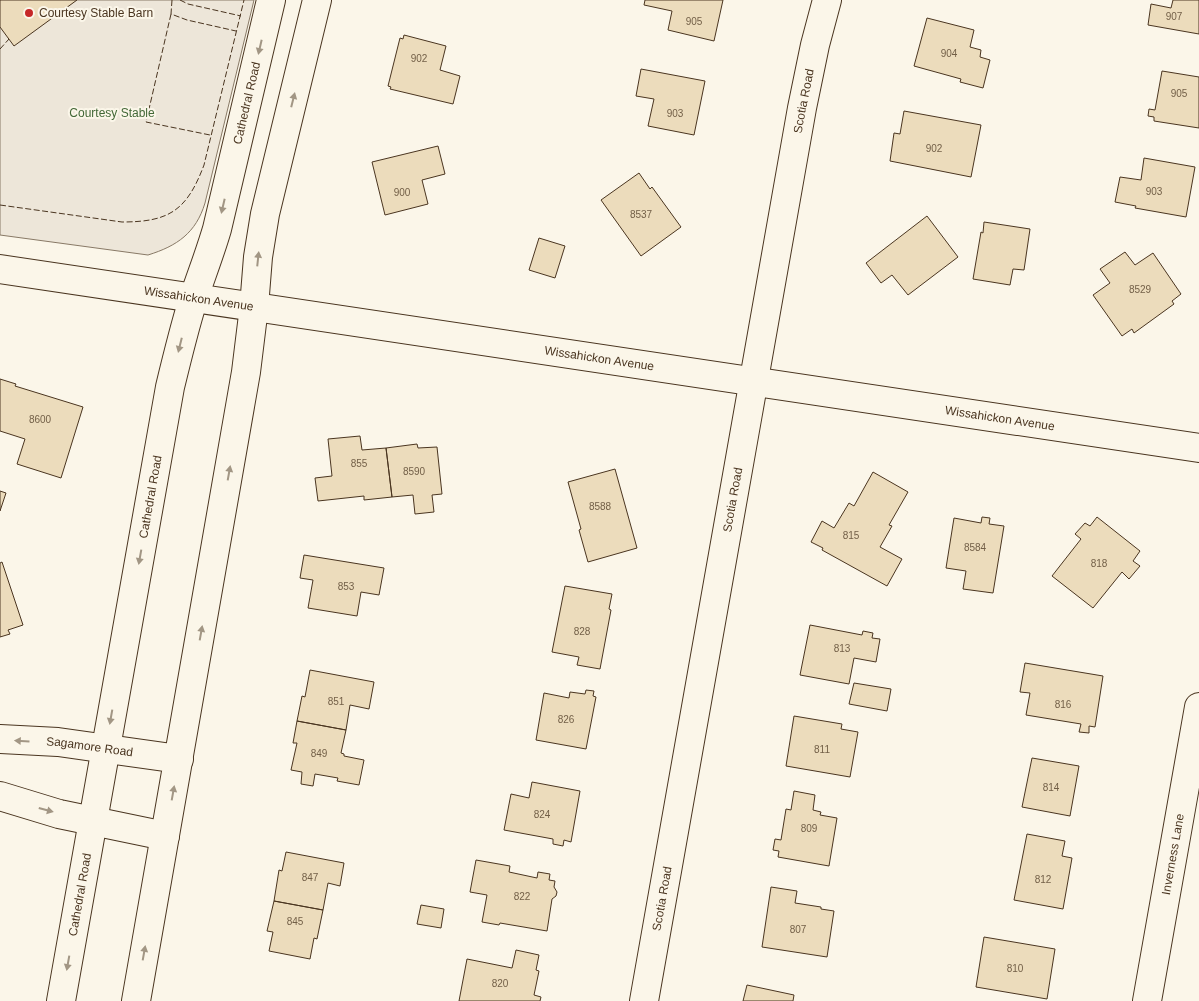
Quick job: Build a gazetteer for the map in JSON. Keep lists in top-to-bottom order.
{
  "streets": {
    "street": [
      "Scotia Road",
      "Cathedral Road",
      "Wissahickon Avenue",
      "Sagamore Road",
      "Inverness Lane"
    ]
  },
  "crossings": [
    ["Scotia Road", "Wissahickon Avenue"],
    ["Cathedral Road", "Wissahickon Avenue"],
    ["Cathedral Road", "Sagamore Road"]
  ],
  "parks": ["Courtesy Stable"],
  "places": ["Courtesy Stable Barn"],
  "house_numbers": [
    "907",
    "905",
    "904",
    "902",
    "905",
    "903",
    "902",
    "903",
    "900",
    "8537",
    "8529",
    "8600",
    "855",
    "8590",
    "8588",
    "815",
    "8584",
    "818",
    "853",
    "828",
    "813",
    "851",
    "816",
    "826",
    "811",
    "849",
    "814",
    "824",
    "809",
    "847",
    "812",
    "822",
    "845",
    "807",
    "810",
    "820"
  ]
}
